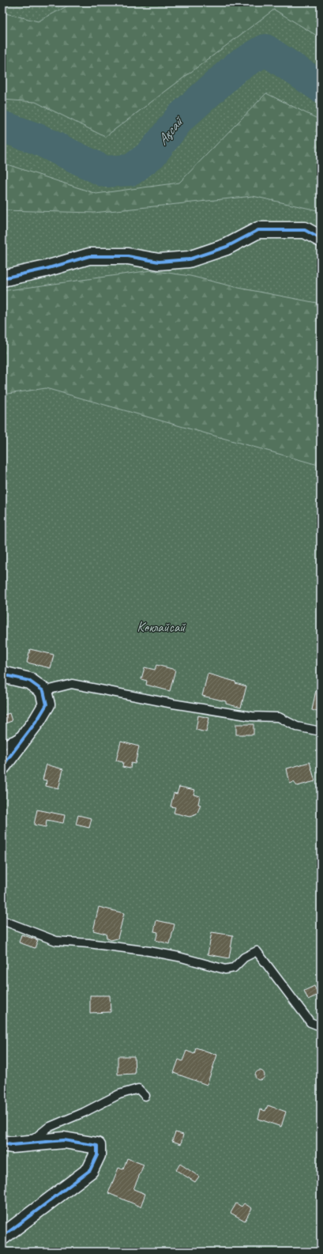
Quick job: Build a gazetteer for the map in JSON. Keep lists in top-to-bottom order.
{
  "water": ["Ақсай"],
  "parks": ["Көклайсай"]
}
